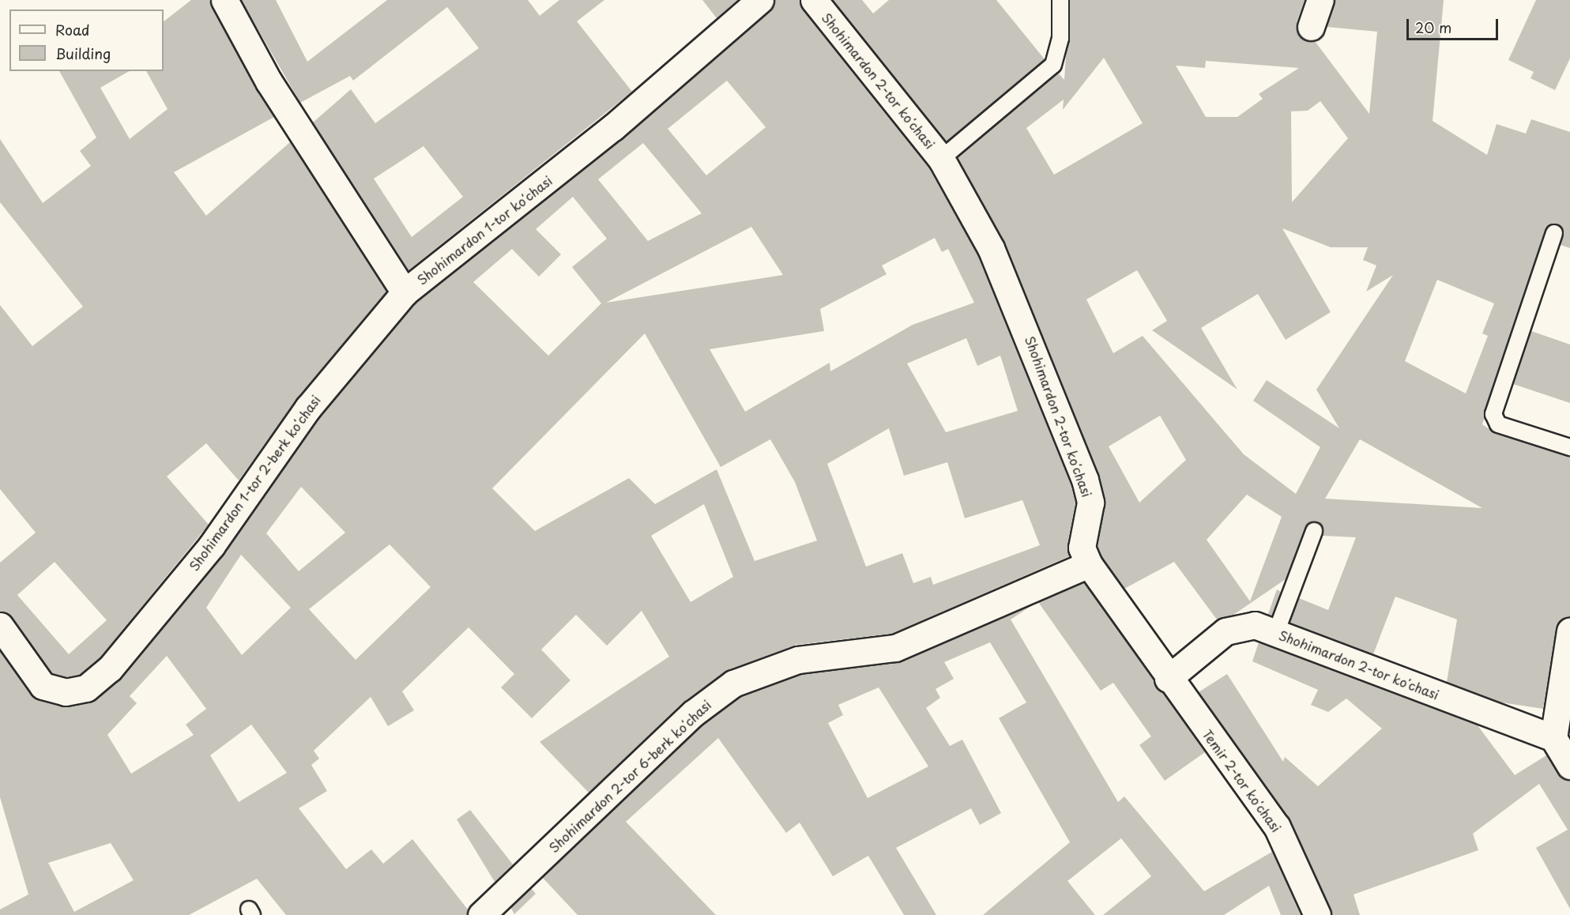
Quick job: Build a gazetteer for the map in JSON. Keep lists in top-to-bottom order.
{
  "streets": {
    "street": [
      "Shohimardon 2-tor koʻchasi",
      "Shohimardon 1-tor koʻchasi",
      "Shohimardon 1-tor 2-berk koʻchasi",
      "Shohimardon 2-tor 6-berk koʻchasi",
      "Temir 2-tor koʻchasi"
    ]
  },
  "crossings": [
    ["Shohimardon 2-tor koʻchasi", "Shohimardon 2-tor 6-berk koʻchasi"],
    ["Shohimardon 2-tor koʻchasi", "Temir 2-tor koʻchasi"],
    ["Shohimardon 1-tor koʻchasi", "Shohimardon 1-tor 2-berk koʻchasi"]
  ],
  "legend": ["Road", "Building"],
  "scale_bar": "20 m"
}
